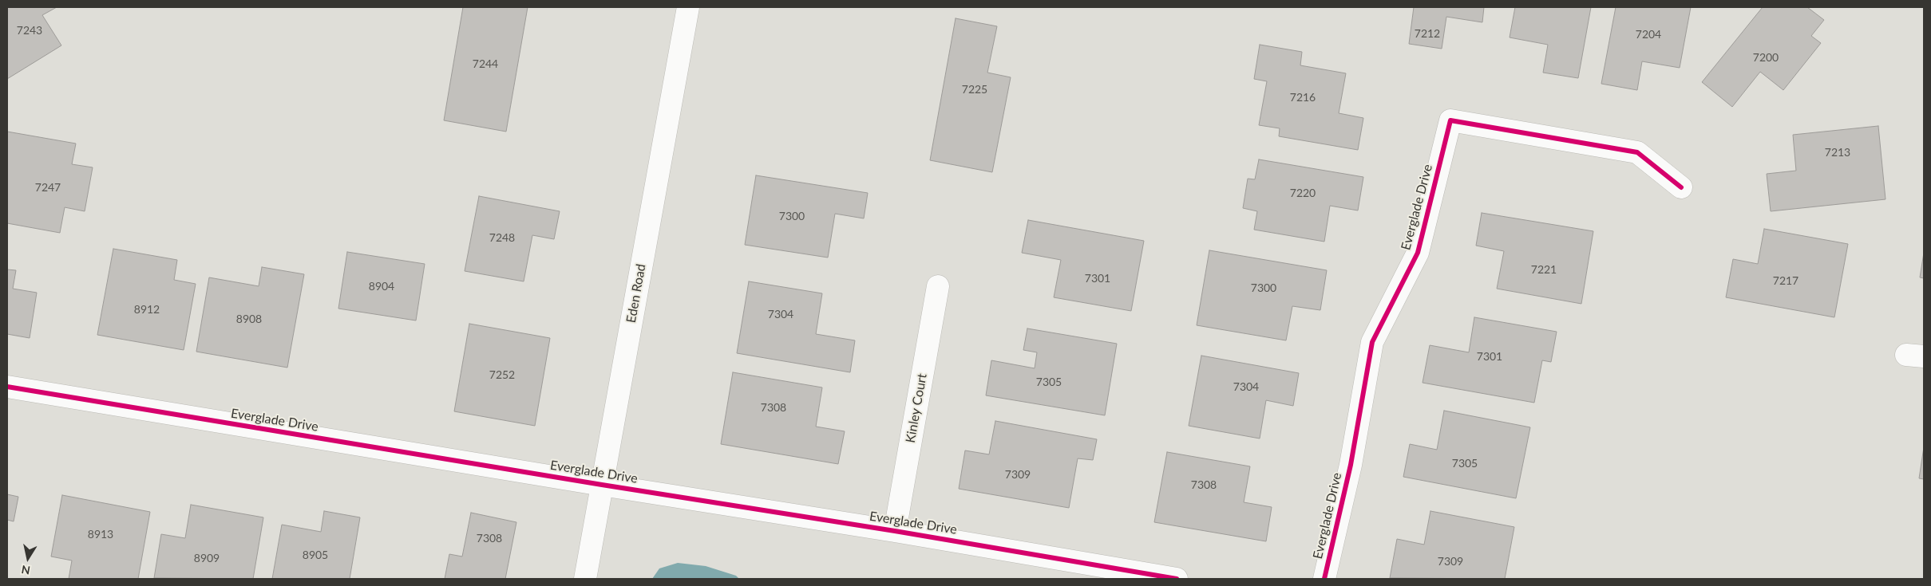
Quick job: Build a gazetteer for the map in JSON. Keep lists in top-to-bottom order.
{
  "streets": {
    "street": ["Everglade Drive", "Eden Road", "Kinley Court"]
  },
  "crossings": [
    ["Everglade Drive", "Eden Road"],
    ["Everglade Drive", "Kinley Court"]
  ],
  "house_numbers": [
    "7243",
    "7212",
    "7204",
    "7200",
    "7244",
    "7225",
    "7216",
    "7213",
    "7247",
    "7220",
    "7300",
    "7248",
    "7221",
    "7301",
    "7217",
    "8904",
    "7300",
    "8912",
    "7304",
    "8908",
    "7301",
    "7252",
    "7305",
    "7304",
    "7308",
    "7305",
    "7309",
    "7308",
    "8913",
    "7308",
    "8905",
    "8909",
    "7309"
  ],
  "north": "bottom"
}
